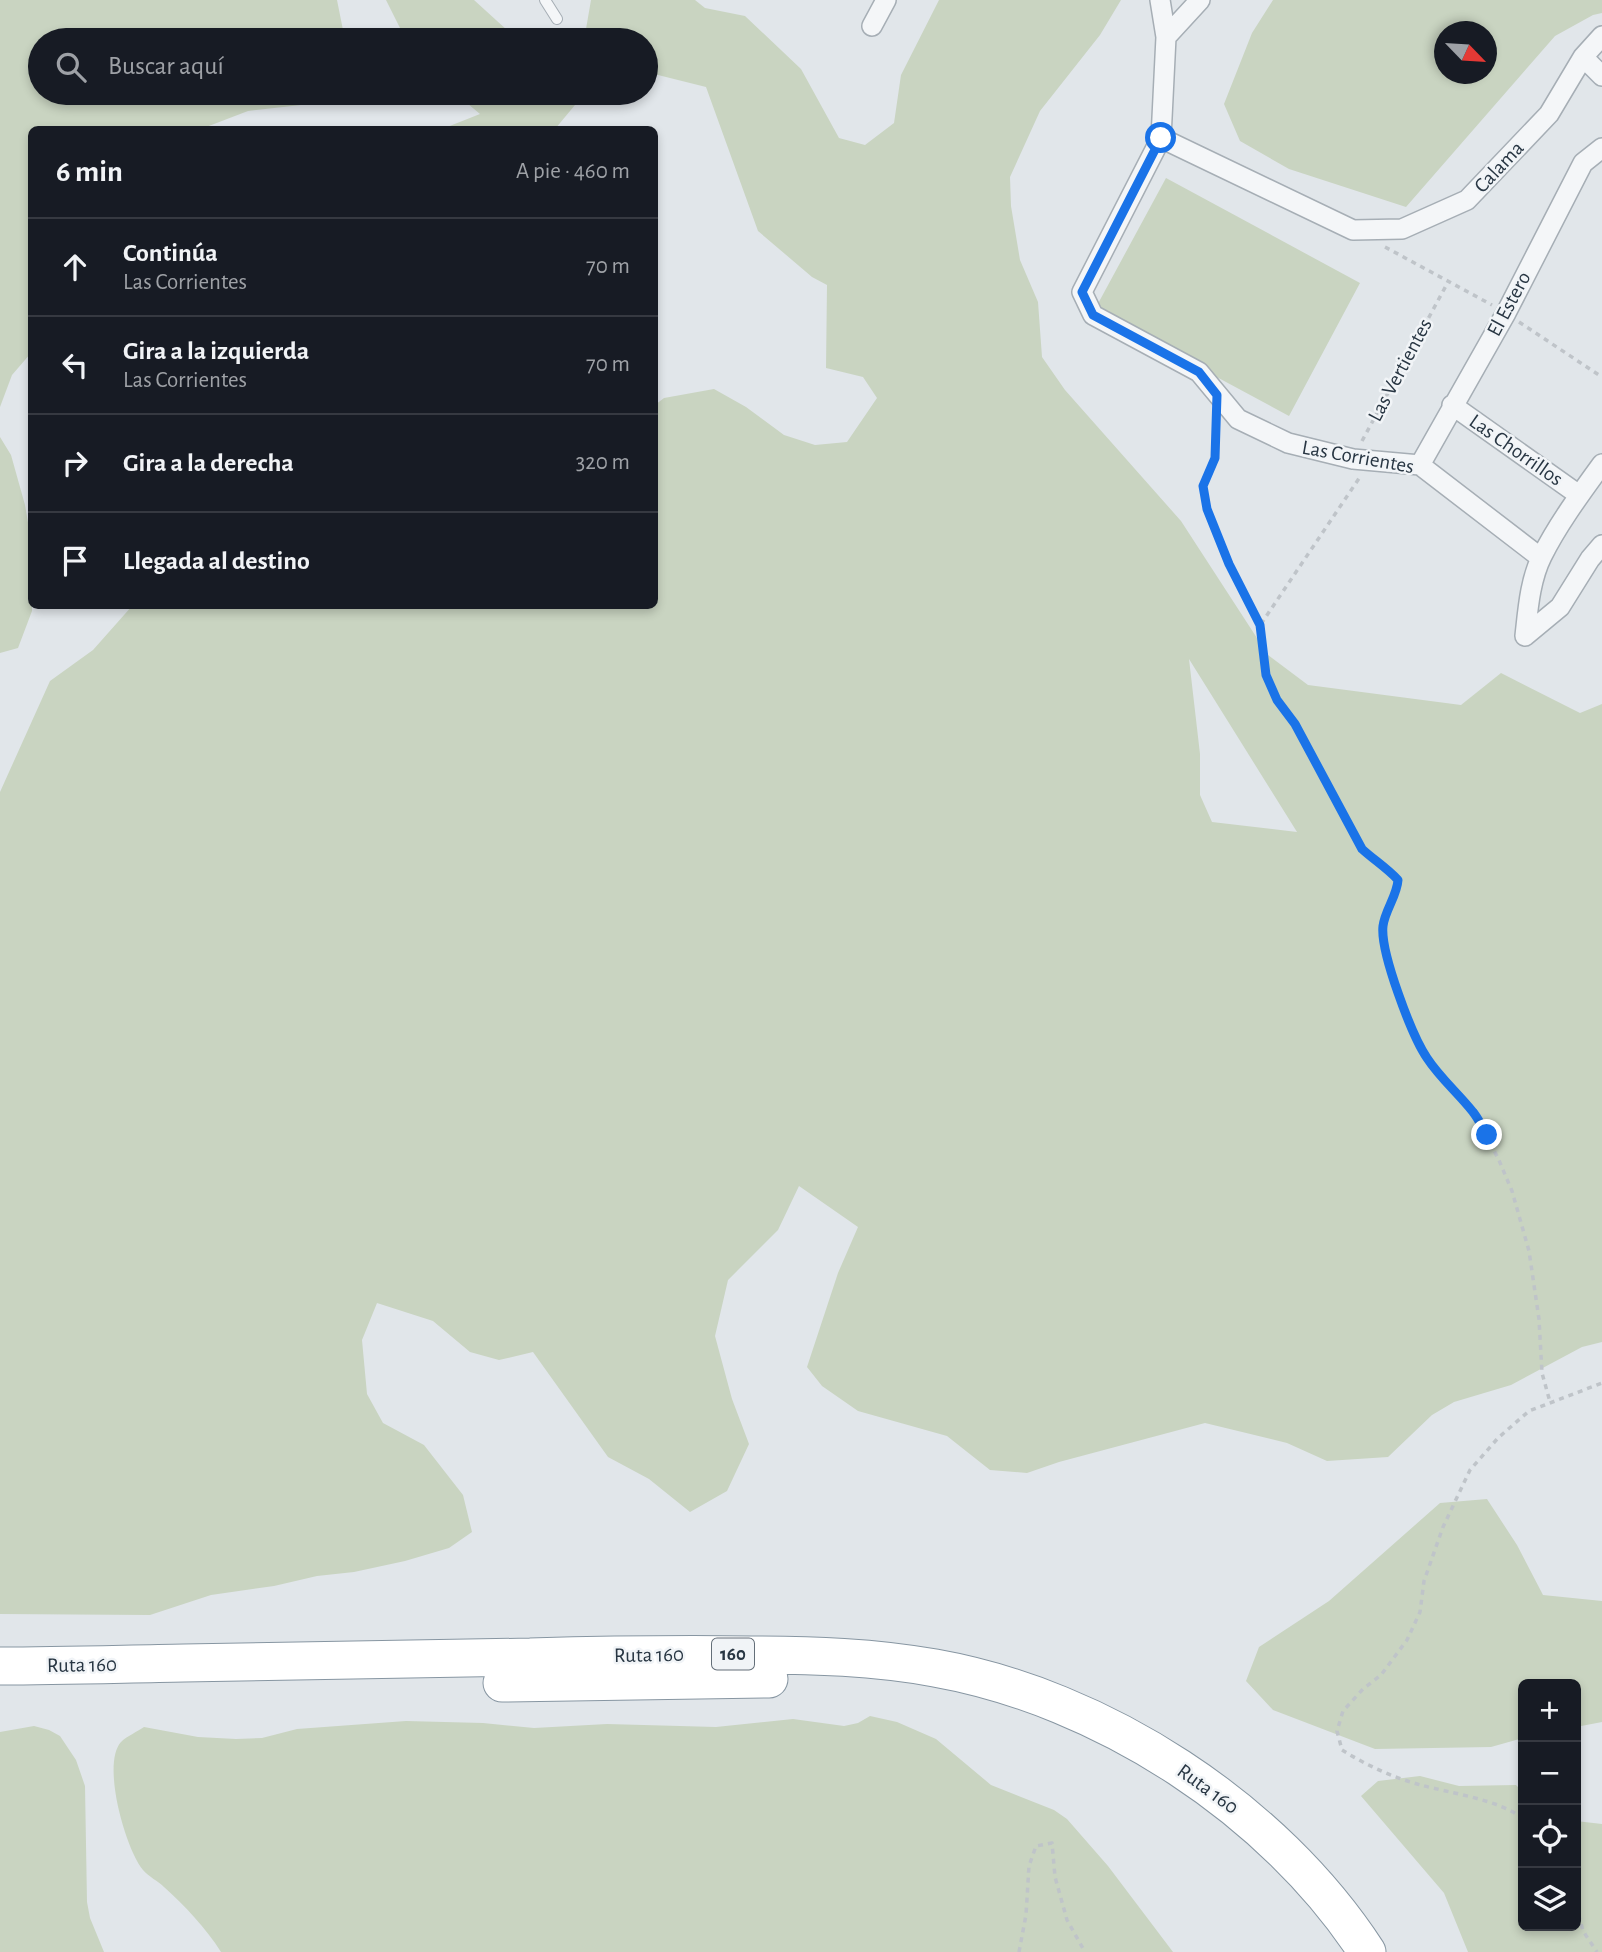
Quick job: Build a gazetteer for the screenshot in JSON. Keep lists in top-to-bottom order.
{
  "streets": {
    "highway": ["160", "Ruta 160"],
    "street": [
      "Calama",
      "El Estero",
      "Las Chorrillos",
      "Las Corrientes"
    ],
    "path": ["Las Vertientes"]
  },
  "crossings": [
    ["Calama", "Las Corrientes"],
    ["El Estero", "Las Chorrillos"],
    ["El Estero", "Las Corrientes"],
    ["Las Vertientes", "Las Corrientes"]
  ],
  "north": "bottom right",
  "page": {
    "search": "Buscar aquí",
    "heading": ["6 min", "A pie · 460 m"],
    "list": [
      ["Continúa", "Las Corrientes", "70 m"],
      ["Gira a la izquierda", "Las Corrientes", "70 m"],
      ["Gira a la derecha", "320 m"],
      "Llegada al destino"
    ],
    "map_buttons": ["+", "−"]
  }
}
